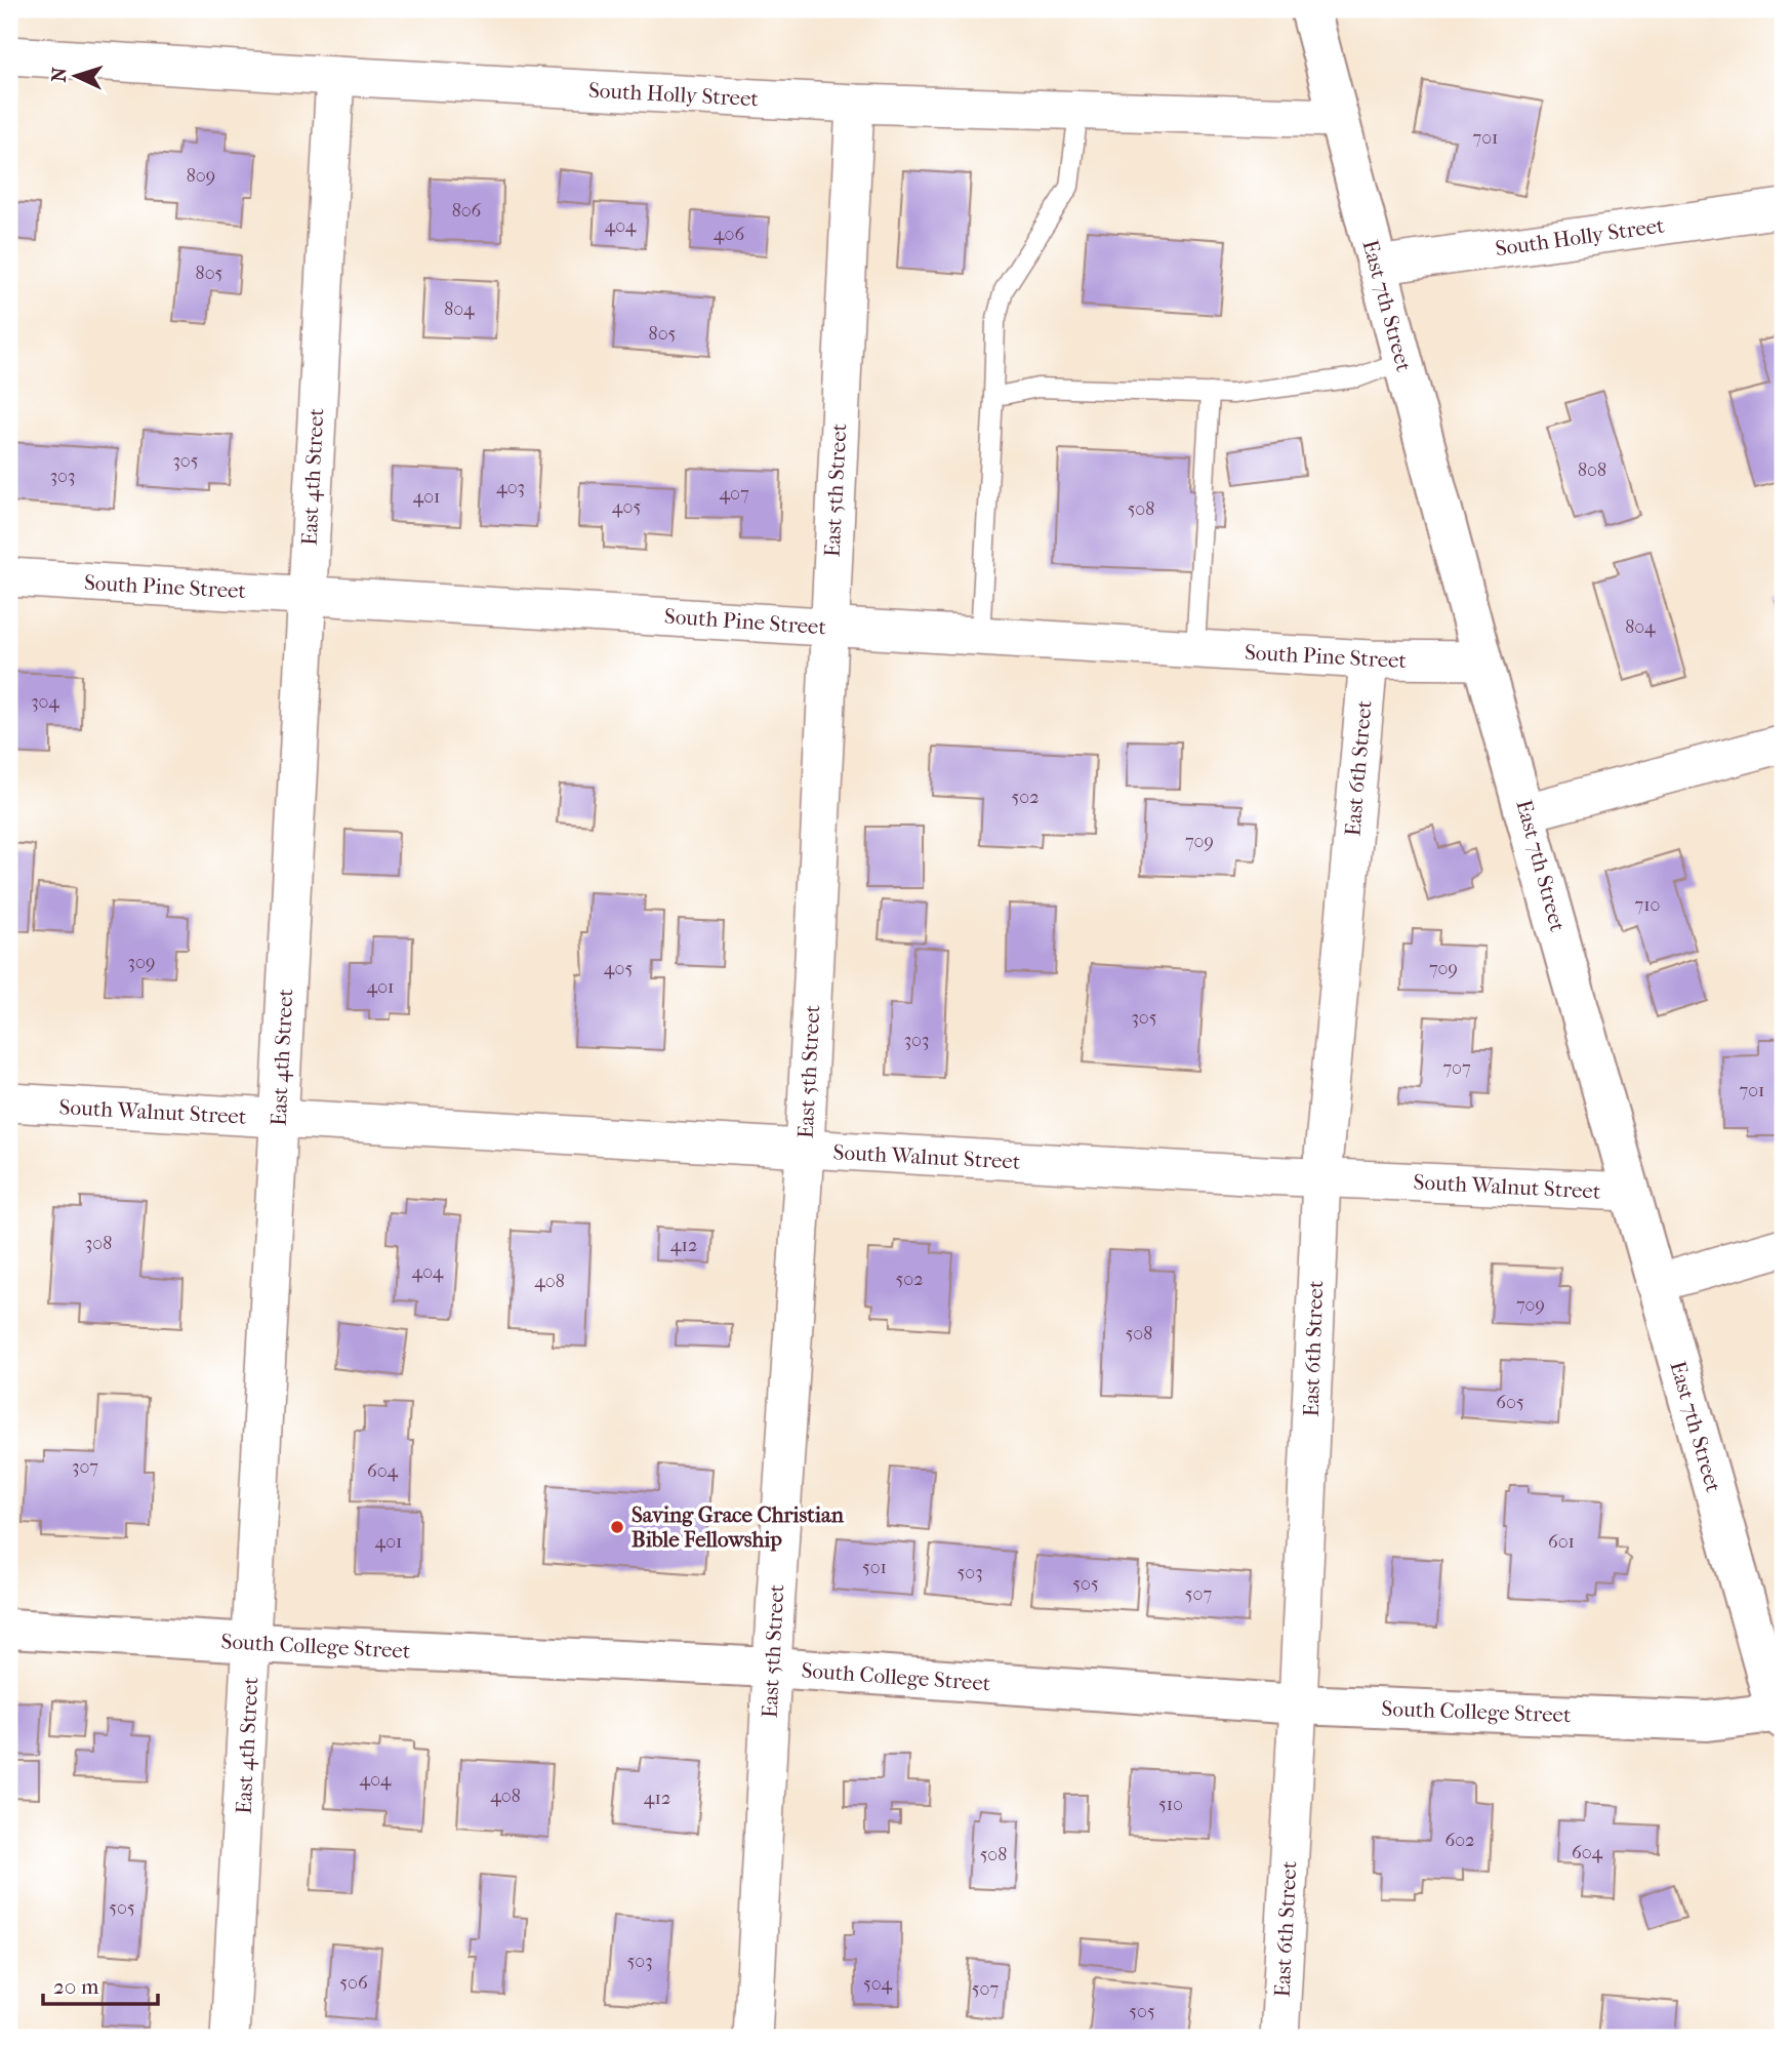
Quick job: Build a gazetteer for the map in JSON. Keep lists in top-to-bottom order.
{
  "streets": {
    "street": [
      "South Holly Street",
      "East 7th Street",
      "East 4th Street",
      "East 5th Street",
      "South Pine Street",
      "East 6th Street",
      "South Walnut Street",
      "South College Street"
    ]
  },
  "crossings": [
    ["South Holly Street", "East 7th Street"],
    ["South Holly Street", "East 4th Street"],
    ["South Holly Street", "East 5th Street"],
    ["East 7th Street", "South Pine Street"],
    ["East 7th Street", "South Walnut Street"],
    ["East 7th Street", "South College Street"],
    ["East 4th Street", "South Pine Street"],
    ["East 4th Street", "South Walnut Street"],
    ["East 4th Street", "South College Street"],
    ["East 5th Street", "South Pine Street"],
    ["East 5th Street", "South Walnut Street"],
    ["East 5th Street", "South College Street"],
    ["South Pine Street", "East 6th Street"],
    ["East 6th Street", "South Walnut Street"],
    ["East 6th Street", "South College Street"]
  ],
  "places": ["Saving Grace Christian Bible Fellowship"],
  "house_numbers": [
    "701",
    "809",
    "806",
    "404",
    "406",
    "805",
    "804",
    "805",
    "305",
    "808",
    "303",
    "403",
    "407",
    "401",
    "405",
    "508",
    "804",
    "304",
    "502",
    "709",
    "710",
    "309",
    "405",
    "709",
    "401",
    "305",
    "303",
    "707",
    "701",
    "308",
    "412",
    "404",
    "502",
    "408",
    "709",
    "508",
    "605",
    "307",
    "604",
    "401",
    "601",
    "501",
    "503",
    "505",
    "507",
    "404",
    "408",
    "412",
    "510",
    "602",
    "604",
    "508",
    "505",
    "503",
    "506",
    "504",
    "507",
    "505"
  ],
  "scale_bar": "20 m",
  "north": "left"
}
